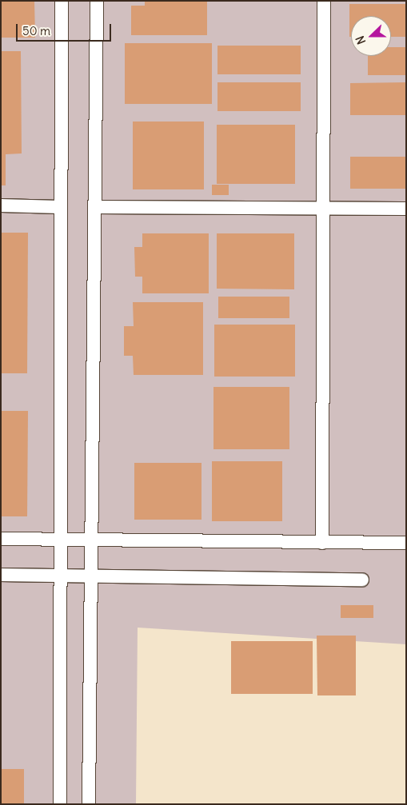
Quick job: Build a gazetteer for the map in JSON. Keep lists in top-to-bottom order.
{
  "scale_bar": "50 m",
  "north": "left"
}
